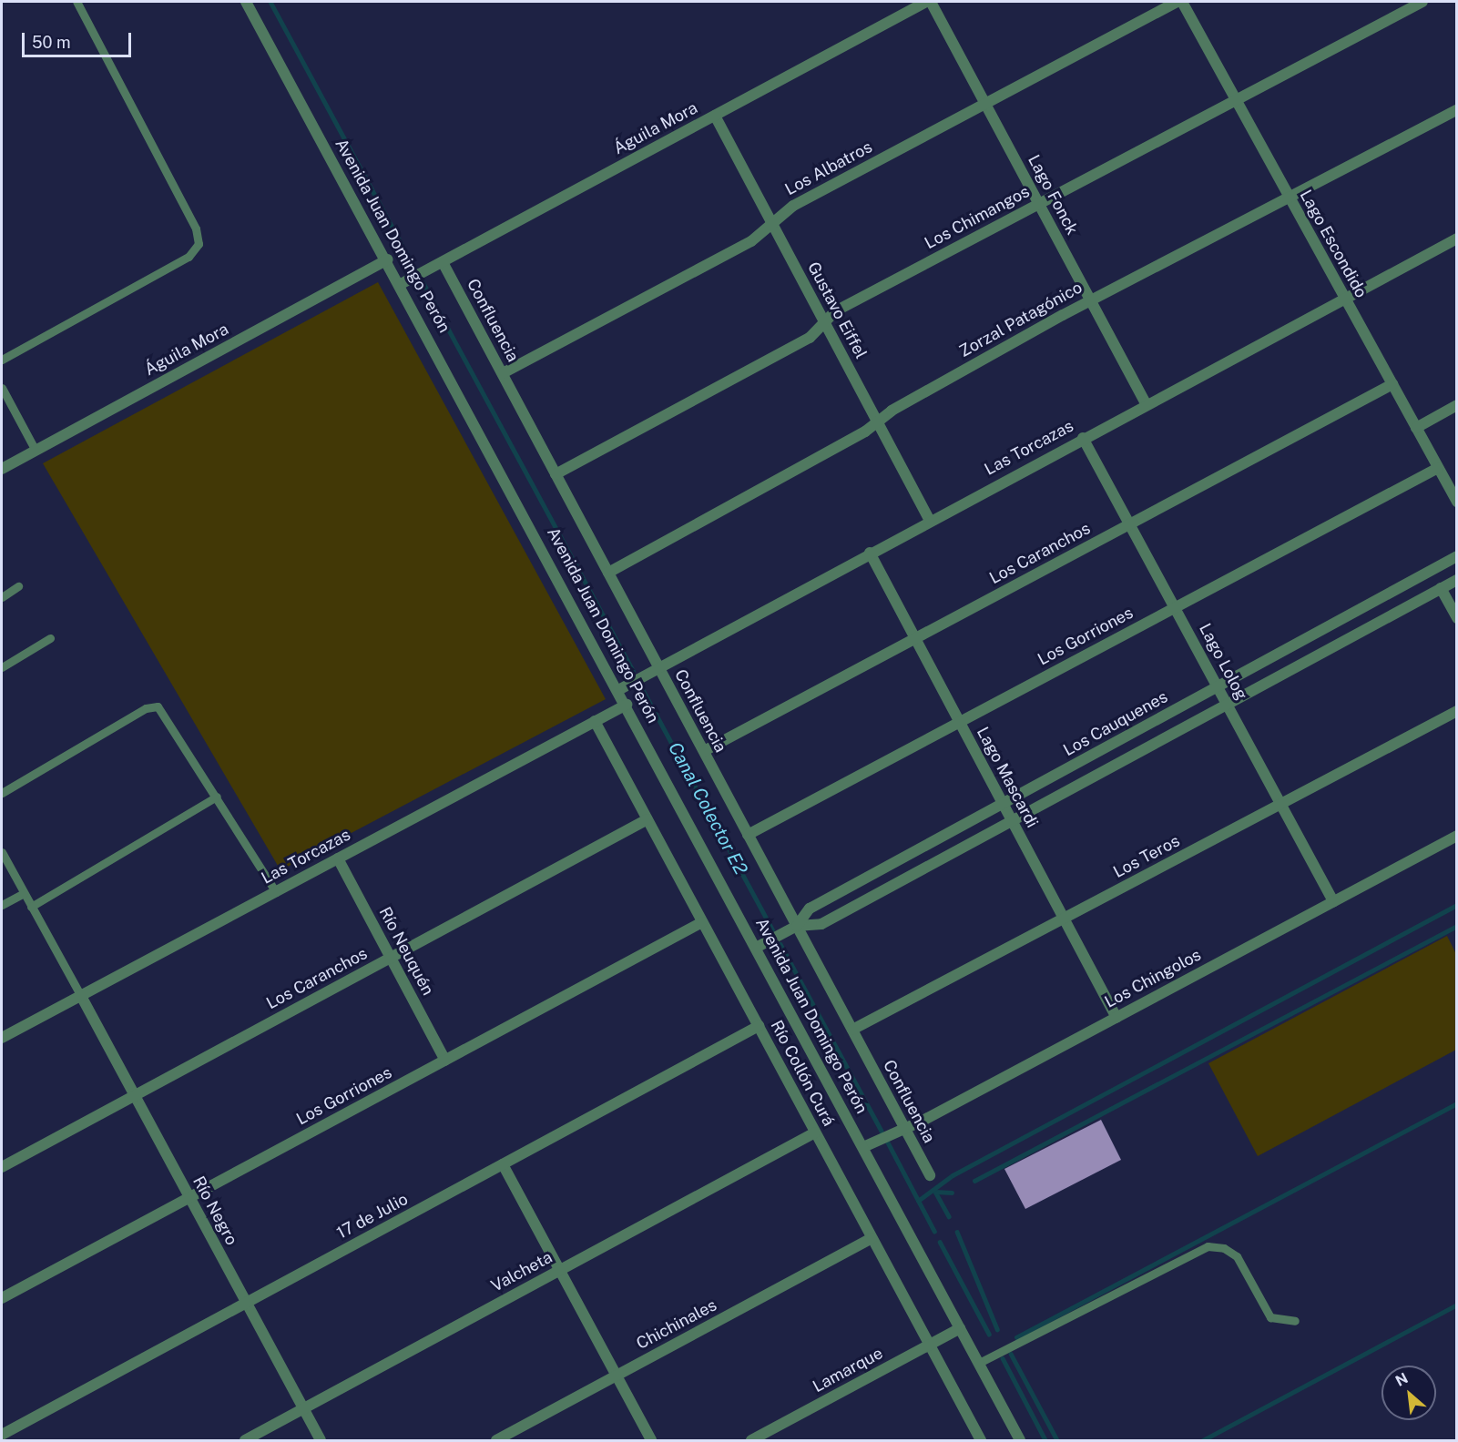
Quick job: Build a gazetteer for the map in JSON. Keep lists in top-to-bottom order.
{
  "streets": {
    "street": [
      "Águila Mora",
      "Los Albatros",
      "Lago Fonck",
      "Los Chimangos",
      "Avenida Juan Domingo Perón",
      "Lago Escondido",
      "Gustavo Eiffel",
      "Zorzal Patagónico",
      "Confluencia",
      "Las Torcazas",
      "Los Caranchos",
      "Los Gorriones",
      "Lago Lolog",
      "Los Cauquenes",
      "Lago Mascardi",
      "Los Teros",
      "Río Neuquén",
      "Los Chingolos",
      "Río Collón Curá",
      "Río Negro",
      "17 de Julio",
      "Valcheta",
      "Chichinales",
      "Lamarque"
    ]
  },
  "crossings": [
    ["Águila Mora", "Avenida Juan Domingo Perón"],
    ["Águila Mora", "Gustavo Eiffel"],
    ["Águila Mora", "Confluencia"],
    ["Los Albatros", "Lago Fonck"],
    ["Los Albatros", "Lago Escondido"],
    ["Los Albatros", "Gustavo Eiffel"],
    ["Los Albatros", "Confluencia"],
    ["Lago Fonck", "Los Chimangos"],
    ["Lago Fonck", "Zorzal Patagónico"],
    ["Lago Fonck", "Las Torcazas"],
    ["Los Chimangos", "Lago Escondido"],
    ["Los Chimangos", "Gustavo Eiffel"],
    ["Los Chimangos", "Confluencia"],
    ["Avenida Juan Domingo Perón", "Las Torcazas"],
    ["Avenida Juan Domingo Perón", "Los Cauquenes"],
    ["Avenida Juan Domingo Perón", "Los Chingolos"],
    ["Avenida Juan Domingo Perón", "Lamarque"],
    ["Lago Escondido", "Zorzal Patagónico"],
    ["Lago Escondido", "Las Torcazas"],
    ["Lago Escondido", "Los Caranchos"],
    ["Lago Escondido", "Los Gorriones"],
    ["Gustavo Eiffel", "Zorzal Patagónico"],
    ["Gustavo Eiffel", "Las Torcazas"],
    ["Zorzal Patagónico", "Confluencia"],
    ["Confluencia", "Las Torcazas"],
    ["Confluencia", "Los Caranchos"],
    ["Confluencia", "Los Gorriones"],
    ["Confluencia", "Los Cauquenes"],
    ["Confluencia", "Los Teros"],
    ["Confluencia", "Los Chingolos"],
    ["Las Torcazas", "Lago Lolog"],
    ["Las Torcazas", "Lago Mascardi"],
    ["Las Torcazas", "Río Neuquén"],
    ["Las Torcazas", "Río Collón Curá"],
    ["Las Torcazas", "Río Negro"],
    ["Los Caranchos", "Lago Lolog"],
    ["Los Caranchos", "Lago Mascardi"],
    ["Los Caranchos", "Río Neuquén"],
    ["Los Caranchos", "Río Collón Curá"],
    ["Los Caranchos", "Río Negro"],
    ["Los Gorriones", "Lago Lolog"],
    ["Los Gorriones", "Lago Mascardi"],
    ["Los Gorriones", "Río Neuquén"],
    ["Los Gorriones", "Río Collón Curá"],
    ["Los Gorriones", "Río Negro"],
    ["Lago Lolog", "Los Cauquenes"],
    ["Lago Lolog", "Los Teros"],
    ["Lago Lolog", "Los Chingolos"],
    ["Los Cauquenes", "Lago Mascardi"],
    ["Lago Mascardi", "Los Teros"],
    ["Lago Mascardi", "Los Chingolos"],
    ["Río Collón Curá", "17 de Julio"],
    ["Río Collón Curá", "Valcheta"],
    ["Río Collón Curá", "Chichinales"],
    ["Río Collón Curá", "Lamarque"],
    ["Río Negro", "17 de Julio"],
    ["Río Negro", "Valcheta"]
  ],
  "water": ["Canal Colector E2"],
  "scale_bar": "50 m",
  "north": "top left"
}
